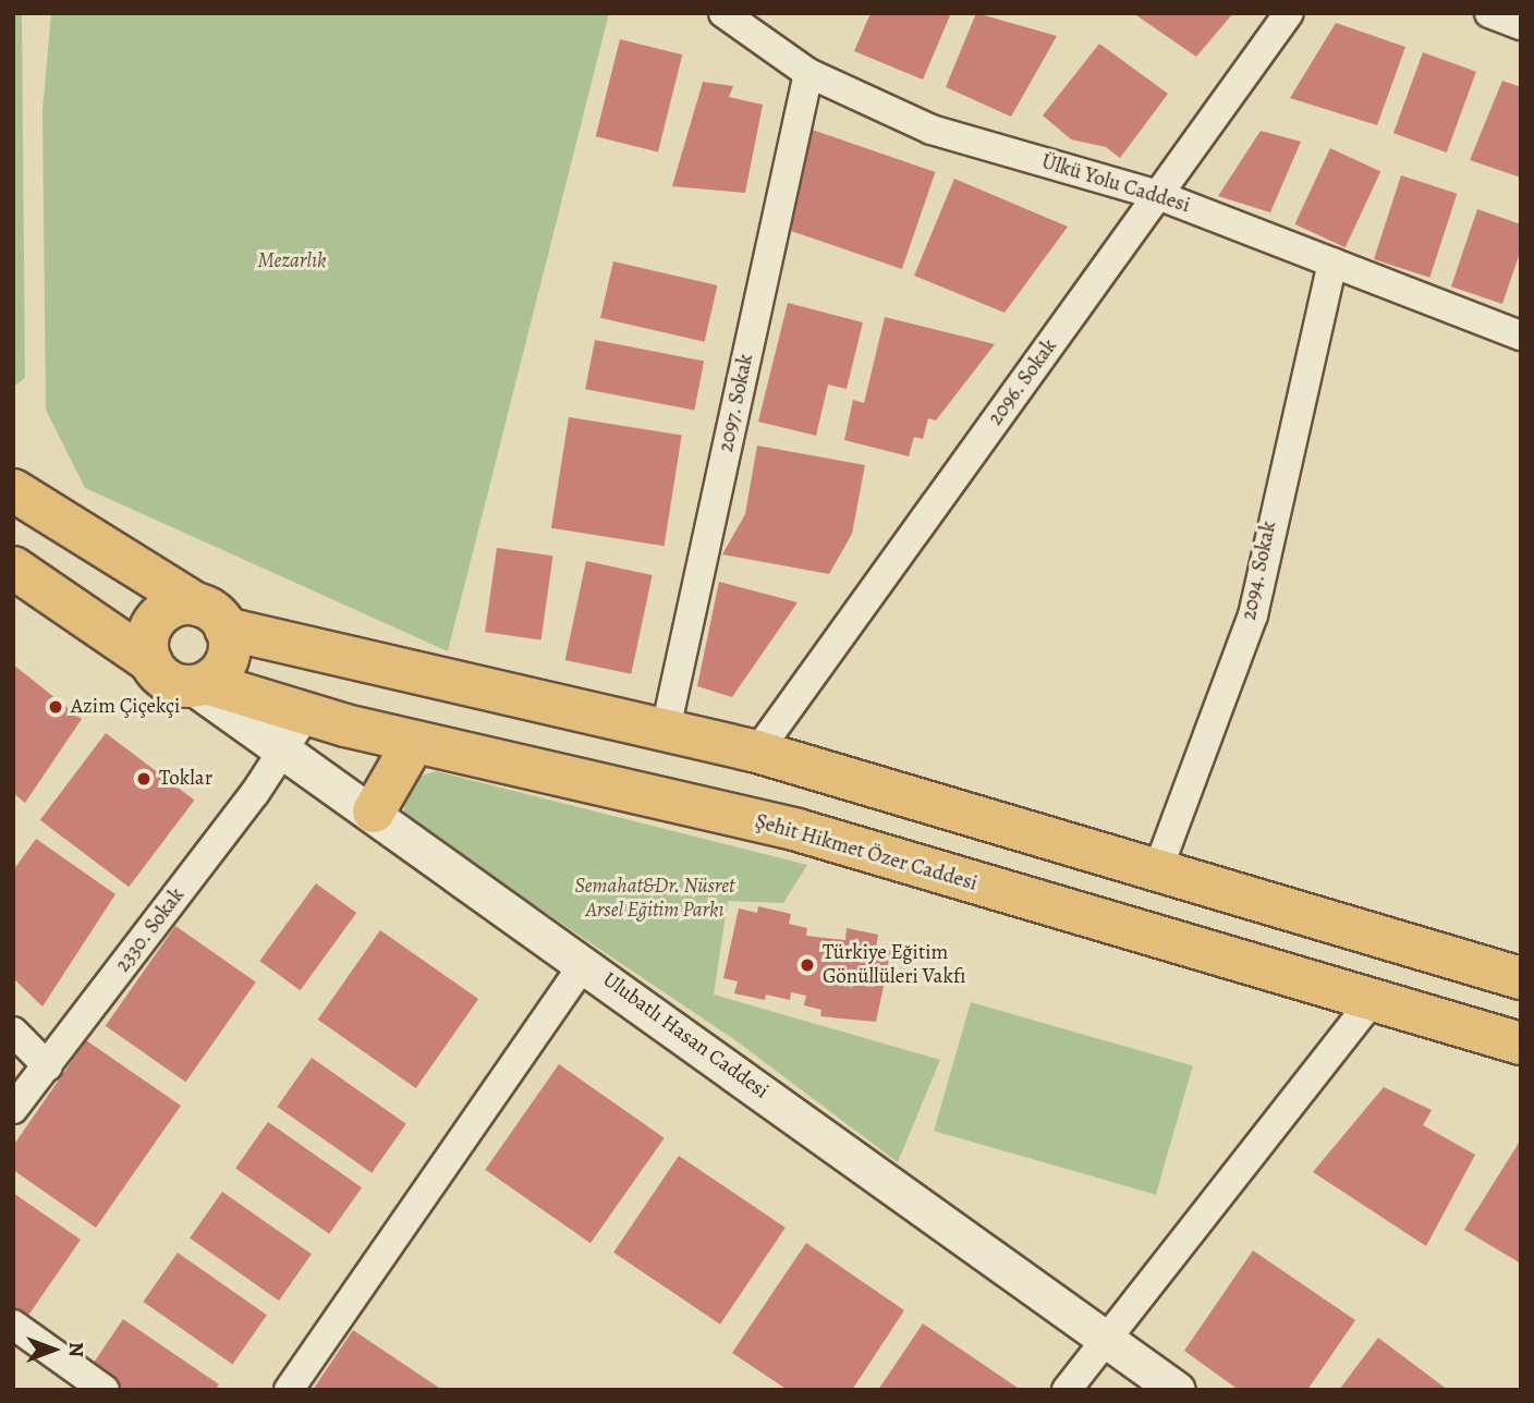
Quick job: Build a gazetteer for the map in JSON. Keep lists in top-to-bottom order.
{
  "streets": {
    "main road": ["Şehit Hikmet Özer Caddesi"],
    "street": [
      "Ülkü Yolu Caddesi",
      "2096. Sokak",
      "2097. Sokak",
      "2094. Sokak",
      "2330. Sokak",
      "Ulubatlı Hasan Caddesi"
    ]
  },
  "crossings": [
    ["Ülkü Yolu Caddesi", "2096. Sokak"],
    ["Ülkü Yolu Caddesi", "2097. Sokak"],
    ["Ülkü Yolu Caddesi", "2094. Sokak"],
    ["Şehit Hikmet Özer Caddesi", "2330. Sokak"],
    ["Şehit Hikmet Özer Caddesi", "Ulubatlı Hasan Caddesi"],
    ["2330. Sokak", "Ulubatlı Hasan Caddesi"]
  ],
  "parks": ["Mezarlık", "Semahat&Dr. Nüsret Arsel Eğitim Parkı"],
  "places": ["Azim Çiçekçi", "Toklar", "Türkiye Eğitim Gönüllüleri Vakfı"],
  "north": "right"
}
